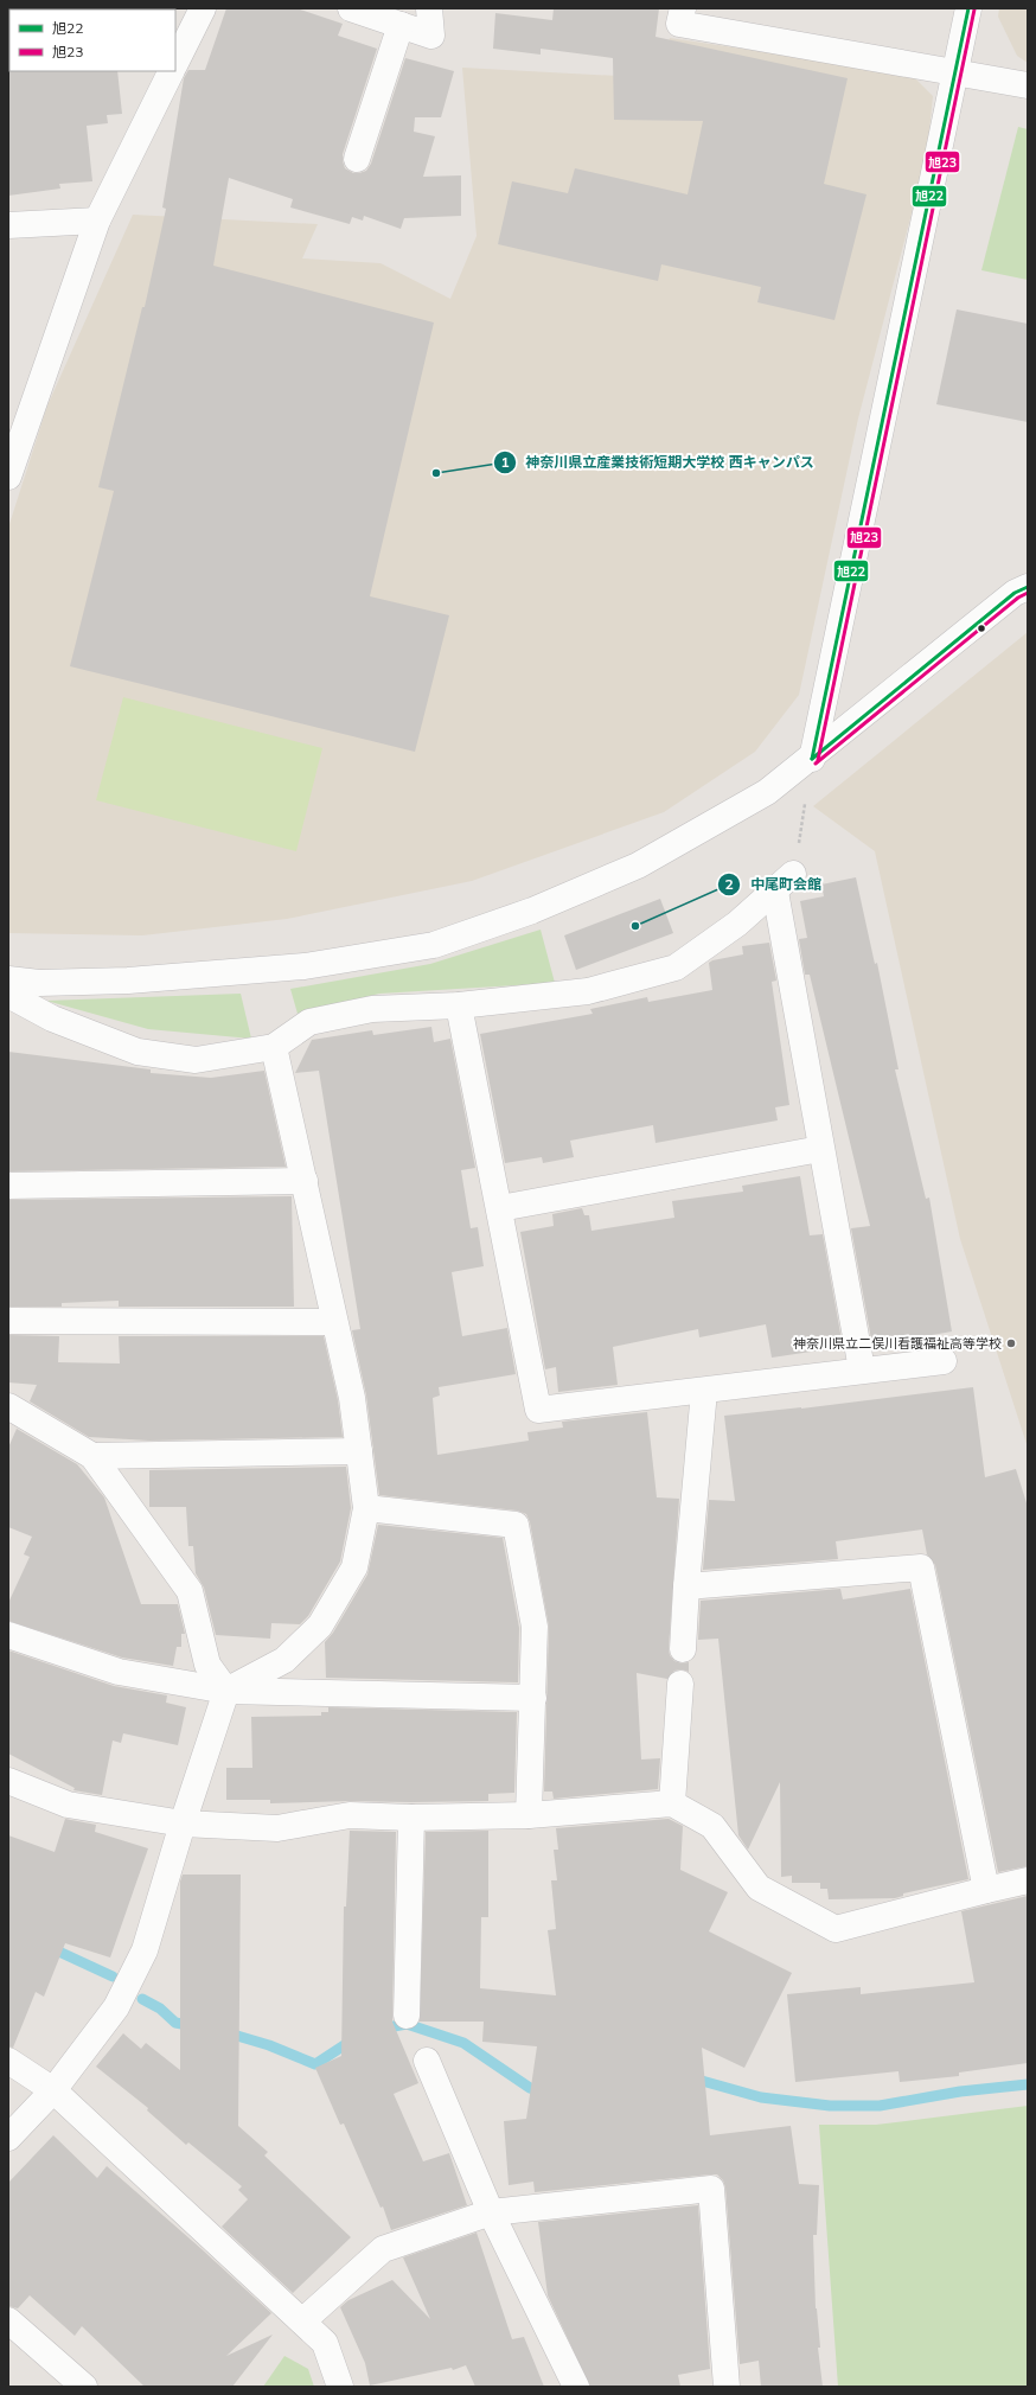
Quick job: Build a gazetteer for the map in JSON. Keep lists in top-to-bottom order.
{
  "places": ["神奈川県立産業技術短期大学校 西キャンパス", "中尾町会館", "神奈川県立二俣川看護福祉高等学校"],
  "lines": ["transit line 旭22", "transit line 旭23"],
  "legend": ["旭22", "旭23"]
}
